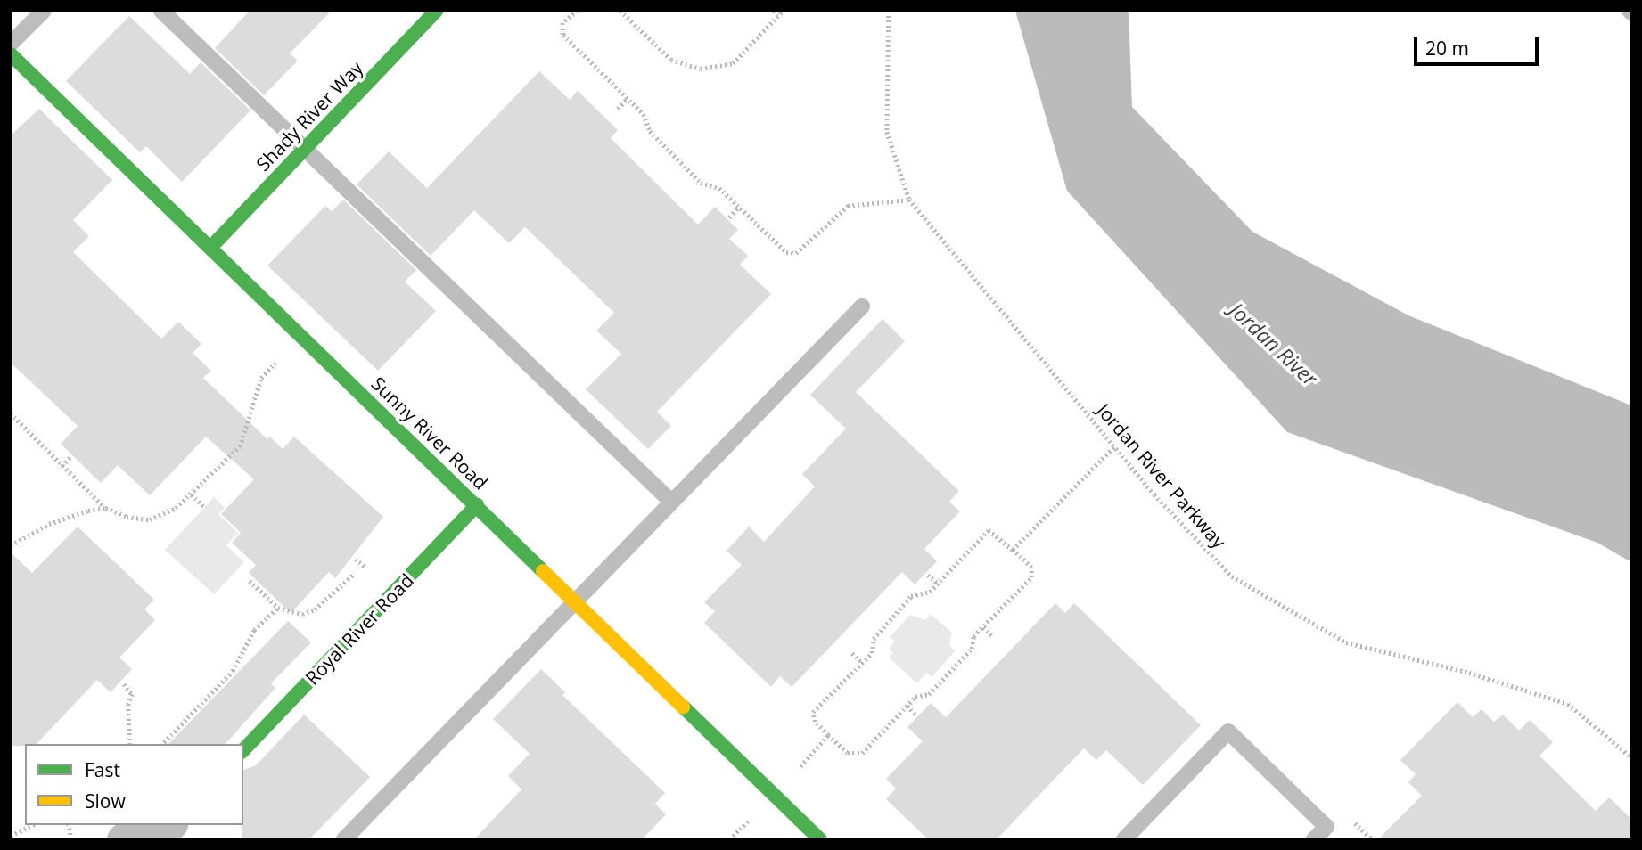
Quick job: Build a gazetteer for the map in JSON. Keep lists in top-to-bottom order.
{
  "streets": {
    "street": ["Shady River Way", "Sunny River Road", "Royal River Road"],
    "path": ["Jordan River Parkway"]
  },
  "crossings": [
    ["Shady River Way", "Sunny River Road"],
    ["Sunny River Road", "Royal River Road"]
  ],
  "water": ["Jordan River"],
  "legend": ["Fast", "Slow"],
  "scale_bar": "20 m"
}
